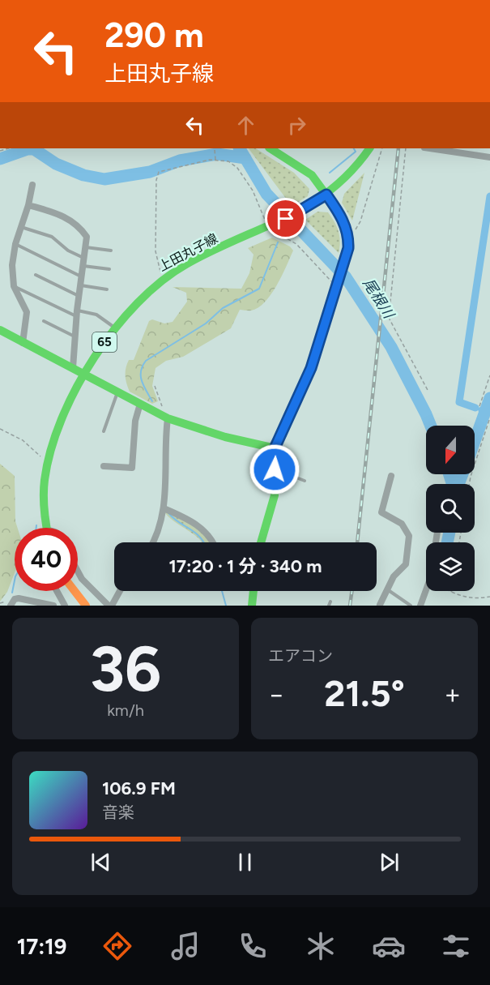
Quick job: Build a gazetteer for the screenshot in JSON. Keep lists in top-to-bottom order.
{
  "streets": {
    "street": ["上田丸子線", "65"]
  },
  "water": ["尾根川"],
  "north": "bottom",
  "page": {
    "turn": ["290 m", "上田丸子線"],
    "limit": "40",
    "trip": "17:20 · 1 分 · 340 m",
    "tile": [
      ["36", "km/h"],
      "エアコン"
    ],
    "heat": ["−", "21.5°", "+"],
    "song": ["106.9 FM", "音楽"],
    "tabs": "17:19"
  }
}
